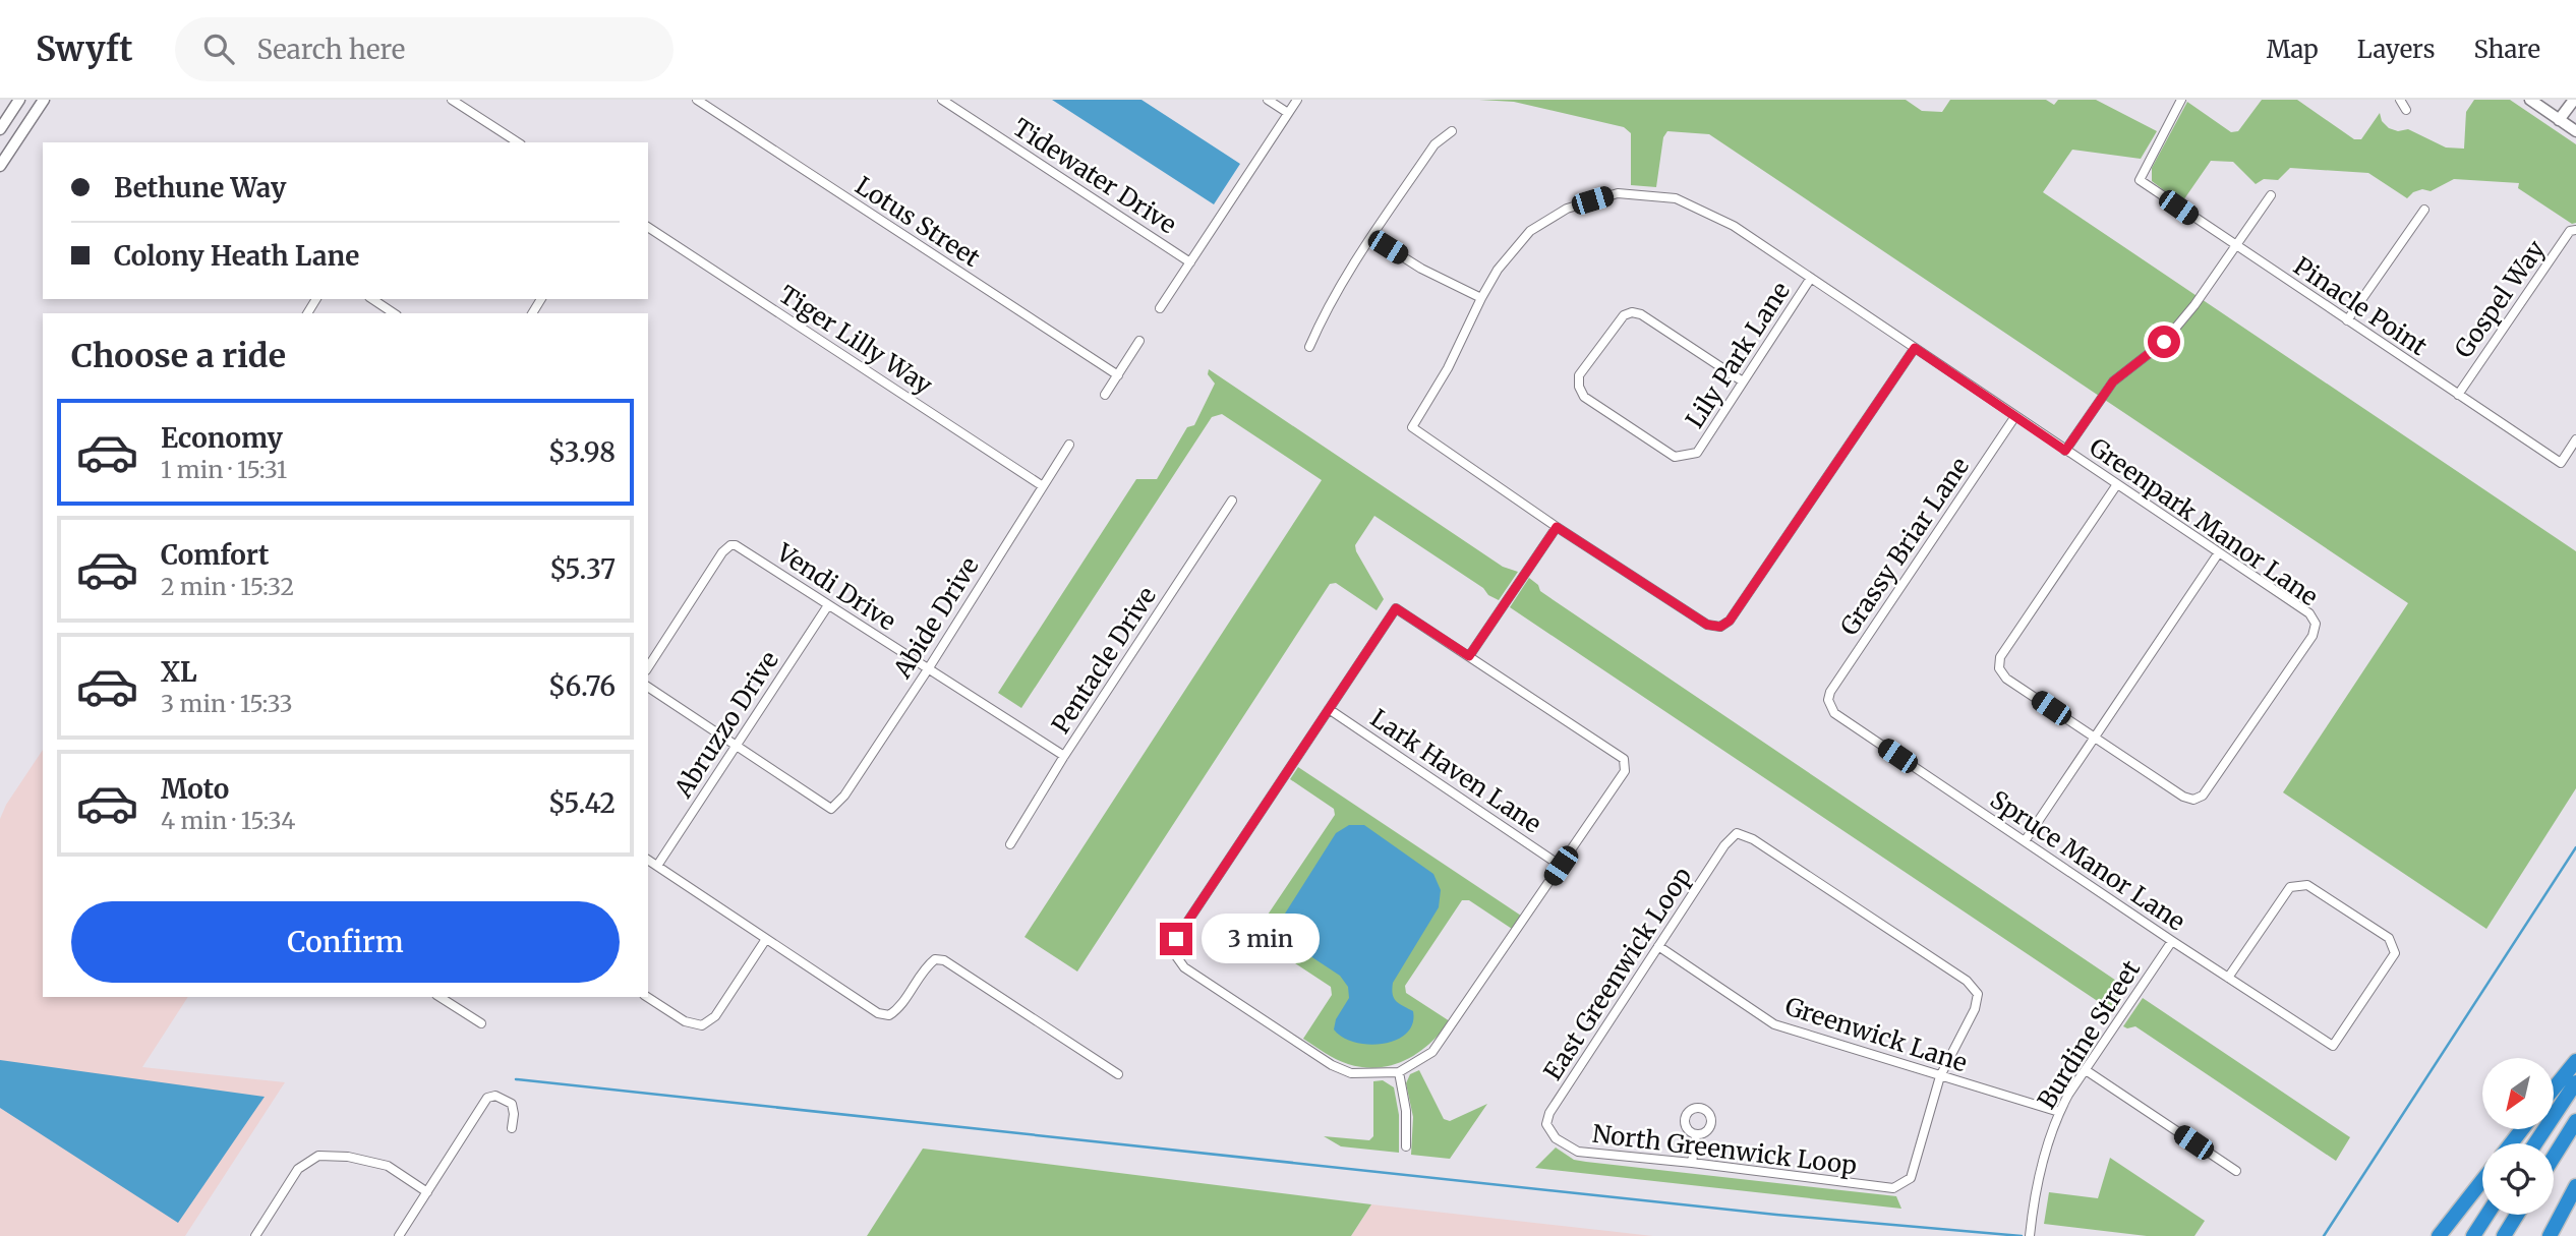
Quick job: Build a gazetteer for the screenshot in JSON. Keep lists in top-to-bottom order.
{
  "streets": {
    "street": [
      "Tidewater Drive",
      "Lotus Street",
      "Gospel Way",
      "Pinacle Point",
      "Tiger Lilly Way",
      "Lily Park Lane",
      "Greenpark Manor Lane",
      "Grassy Briar Lane",
      "Vendi Drive",
      "Abide Drive",
      "Pentacle Drive",
      "Abruzzo Drive",
      "Lark Haven Lane",
      "Spruce Manor Lane",
      "East Greenwick Loop",
      "Greenwick Lane",
      "Burdine Street",
      "North Greenwick Loop"
    ]
  },
  "crossings": [
    ["Gospel Way", "Pinacle Point"],
    ["Tiger Lilly Way", "Abide Drive"],
    ["Lily Park Lane", "Greenpark Manor Lane"],
    ["Greenpark Manor Lane", "Grassy Briar Lane"],
    ["Grassy Briar Lane", "Spruce Manor Lane"],
    ["Vendi Drive", "Abide Drive"],
    ["Vendi Drive", "Pentacle Drive"],
    ["Vendi Drive", "Abruzzo Drive"],
    ["Abide Drive", "Abruzzo Drive"],
    ["Spruce Manor Lane", "Burdine Street"],
    ["East Greenwick Loop", "Greenwick Lane"],
    ["East Greenwick Loop", "North Greenwick Loop"],
    ["Greenwick Lane", "Burdine Street"],
    ["Greenwick Lane", "North Greenwick Loop"]
  ],
  "north": "bottom left",
  "page": {
    "header": "Swyft",
    "search": "Search here",
    "nav": ["Map", "Layers", "Share"],
    "banner": ["Bethune Way", "Colony Heath Lane"],
    "heading": "Choose a ride",
    "list": [
      {
        "name": "Economy",
        "note": "1 min · 15:31",
        "value": "$3.98"
      },
      {
        "name": "Comfort",
        "note": "2 min · 15:32",
        "value": "$5.37"
      },
      {
        "name": "XL",
        "note": "3 min · 15:33",
        "value": "$6.76"
      },
      {
        "name": "Moto",
        "note": "4 min · 15:34",
        "value": "$5.42"
      }
    ],
    "buttons": "Confirm",
    "bubble": "3 min"
  }
}
